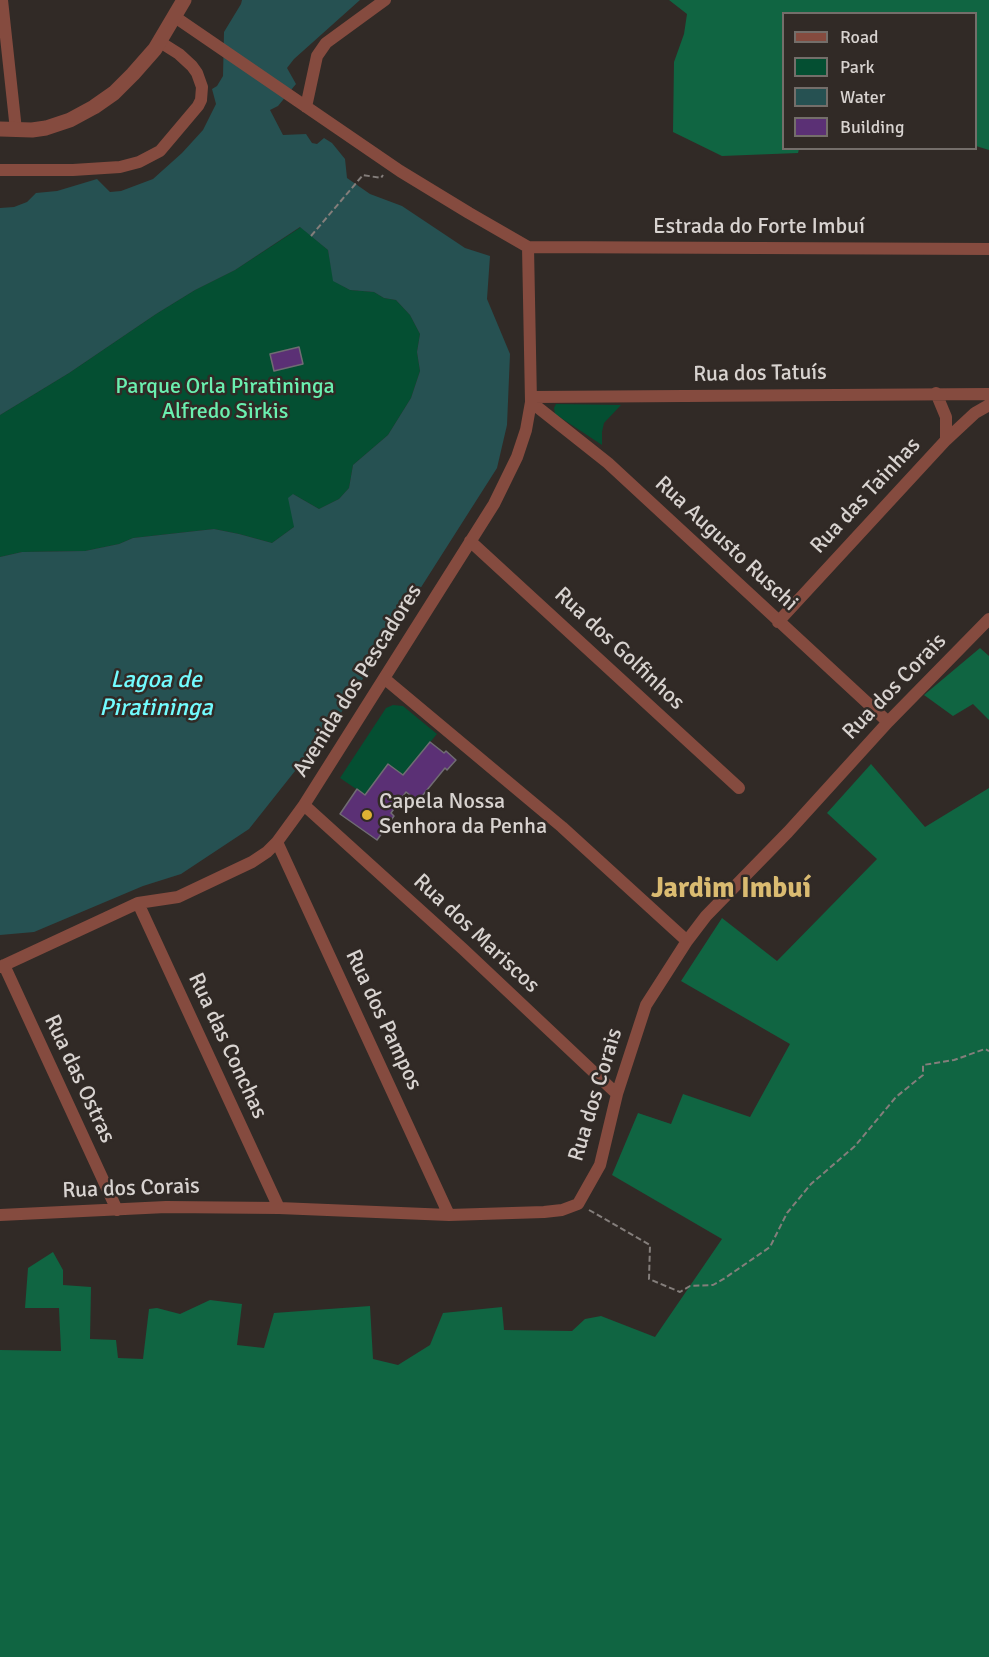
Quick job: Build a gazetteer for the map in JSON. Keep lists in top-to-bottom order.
{
  "streets": {
    "street": [
      "Estrada do Forte Imbuí",
      "Rua dos Tatuís",
      "Rua das Tainhas",
      "Rua Augusto Ruschi",
      "Rua dos Golfinhos",
      "Avenida dos Pescadores",
      "Rua dos Corais",
      "Rua dos Mariscos",
      "Rua dos Pampos",
      "Rua das Conchas",
      "Rua das Ostras"
    ]
  },
  "crossings": [
    ["Estrada do Forte Imbuí", "Avenida dos Pescadores"],
    ["Rua dos Tatuís", "Rua Augusto Ruschi"],
    ["Rua dos Tatuís", "Avenida dos Pescadores"],
    ["Rua das Tainhas", "Rua Augusto Ruschi"],
    ["Rua Augusto Ruschi", "Avenida dos Pescadores"],
    ["Rua Augusto Ruschi", "Rua dos Corais"],
    ["Rua dos Golfinhos", "Avenida dos Pescadores"],
    ["Avenida dos Pescadores", "Rua dos Mariscos"],
    ["Avenida dos Pescadores", "Rua dos Pampos"],
    ["Avenida dos Pescadores", "Rua das Conchas"],
    ["Avenida dos Pescadores", "Rua das Ostras"],
    ["Rua dos Corais", "Rua dos Mariscos"],
    ["Rua dos Corais", "Rua dos Pampos"],
    ["Rua dos Corais", "Rua das Conchas"],
    ["Rua dos Corais", "Rua das Ostras"]
  ],
  "districts": ["Jardim Imbuí"],
  "water": ["Lagoa de Piratininga"],
  "parks": ["Parque Orla Piratininga Alfredo Sirkis"],
  "places": ["Capela Nossa Senhora da Penha"],
  "legend": [
    "Road",
    "Park",
    "Water",
    "Building"
  ]
}
